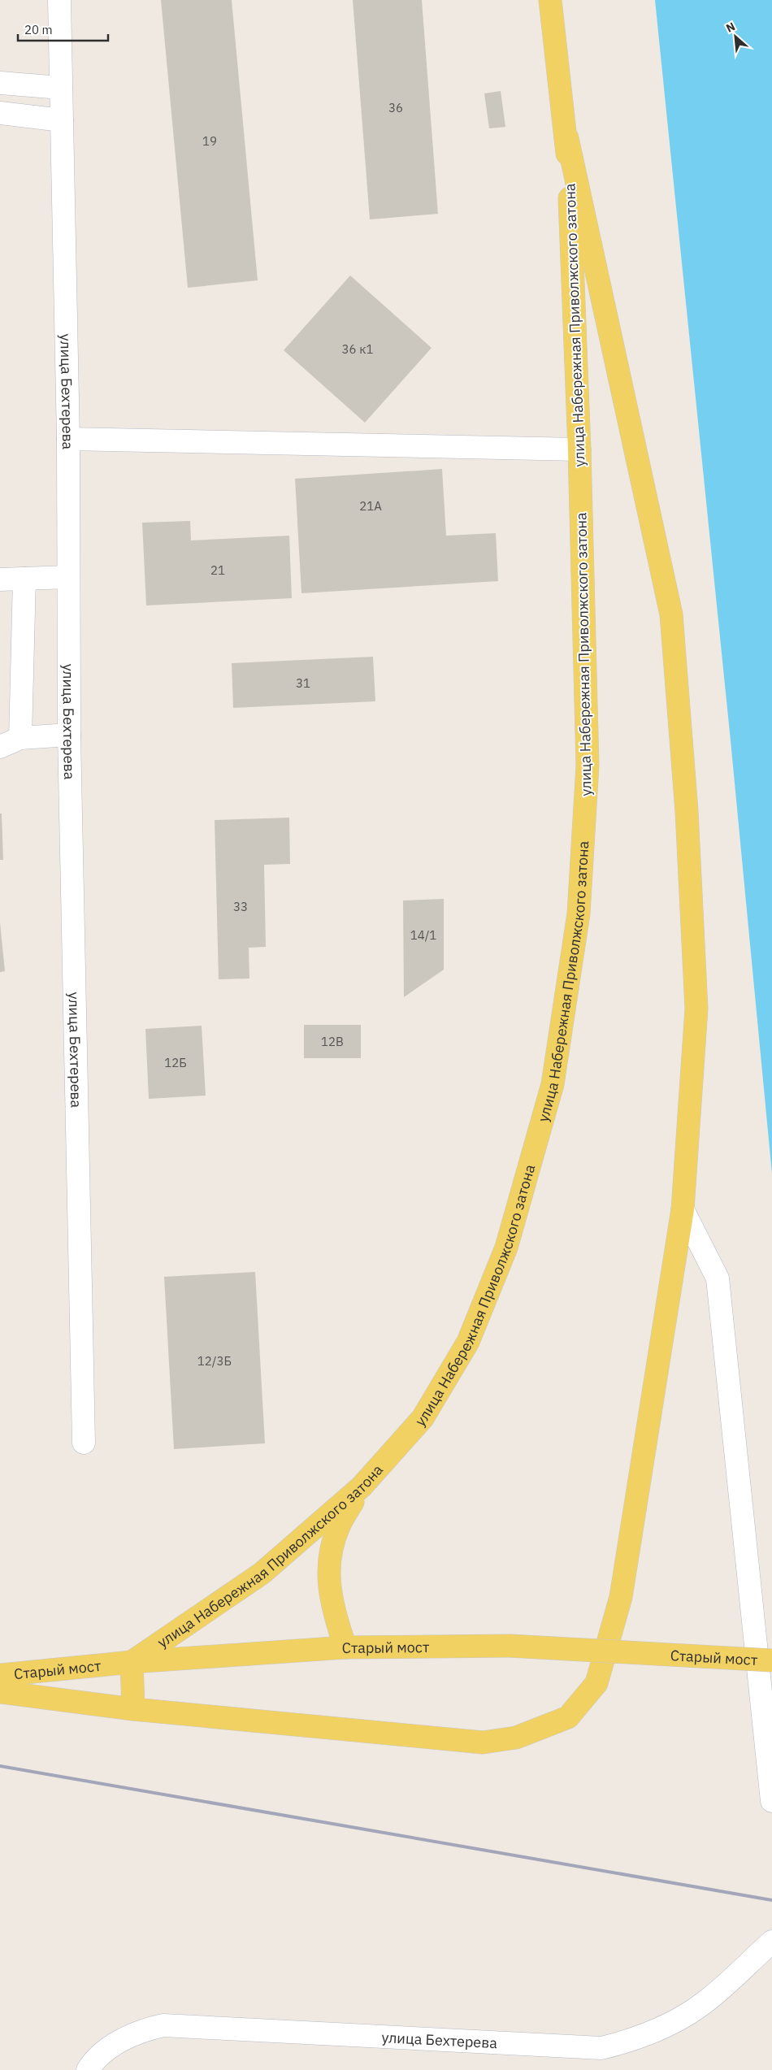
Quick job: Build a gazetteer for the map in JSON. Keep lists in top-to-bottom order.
{
  "streets": {
    "main road": ["улица Набережная Приволжского затона", "Старый мост"],
    "street": ["улица Бехтерева"]
  },
  "crossings": [
    ["улица Набережная Приволжского затона", "Старый мост"]
  ],
  "house_numbers": [
    "36",
    "19",
    "36 к1",
    "21А",
    "21",
    "31",
    "33",
    "14/1",
    "12В",
    "12Б",
    "12/3Б"
  ],
  "scale_bar": "20 m",
  "north": "top left"
}
